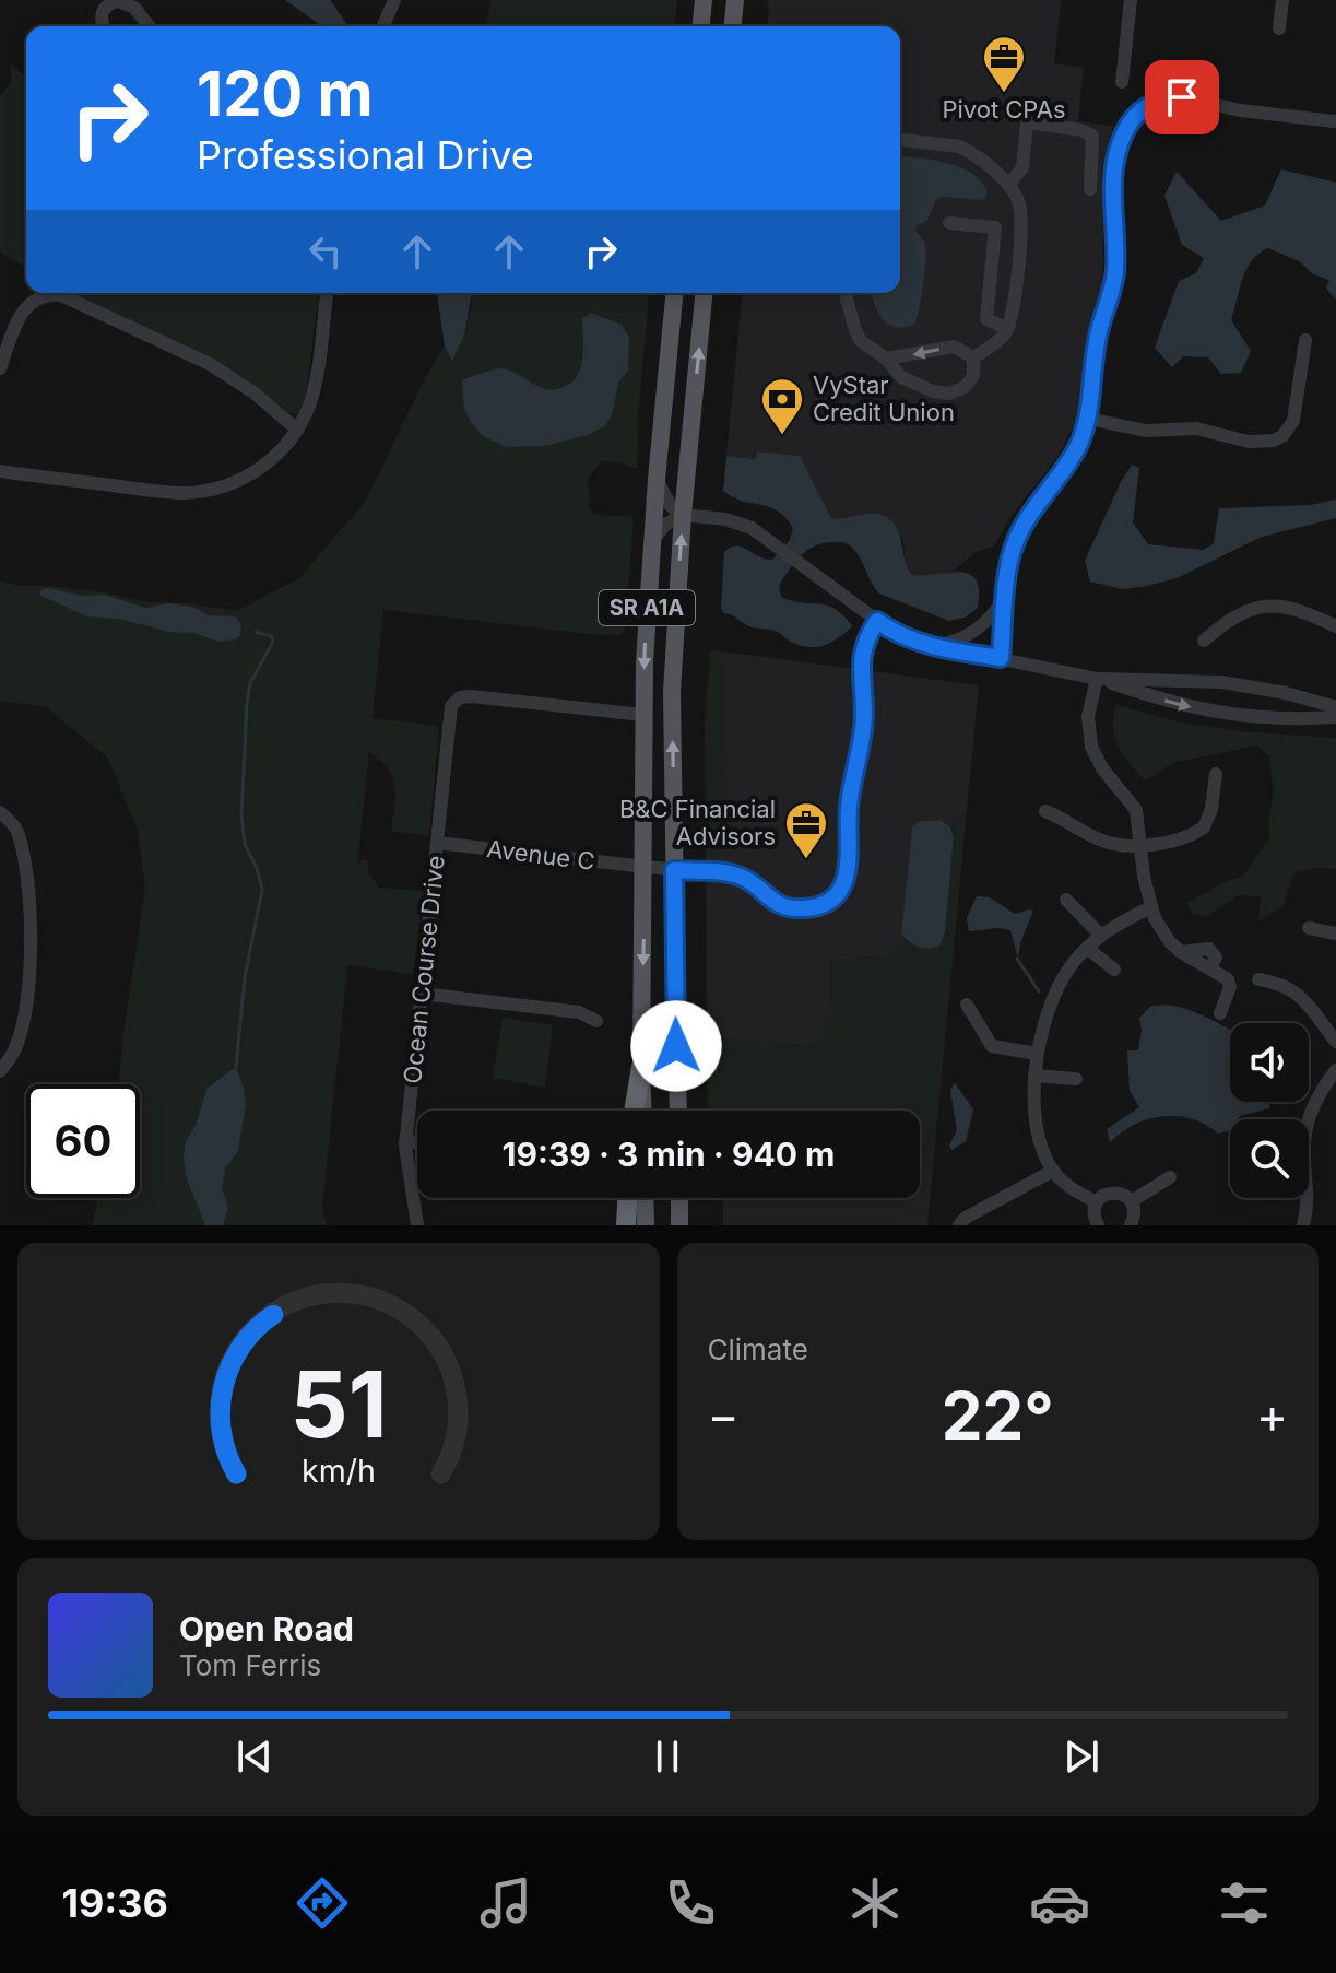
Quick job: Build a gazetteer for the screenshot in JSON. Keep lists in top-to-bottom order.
{
  "streets": {
    "main road": ["SR A1A"],
    "street": ["Avenue C", "Ocean Course Drive"]
  },
  "crossings": [
    ["SR A1A", "Avenue C"],
    ["SR A1A", "Ocean Course Drive"],
    ["Avenue C", "Ocean Course Drive"]
  ],
  "places": {
    "office": ["Pivot CPAs", "B&C Financial Advisors"],
    "bank": ["VyStar Credit Union"]
  },
  "page": {
    "turn": ["120 m", "Professional Drive"],
    "limit": "60",
    "trip": "19:39 · 3 min · 940 m",
    "tile": "Climate",
    "heat": ["−", "22°", "+"],
    "song": ["Open Road", "Tom Ferris"],
    "tabs": "19:36",
    "gauge": ["51", "km/h"]
  }
}
